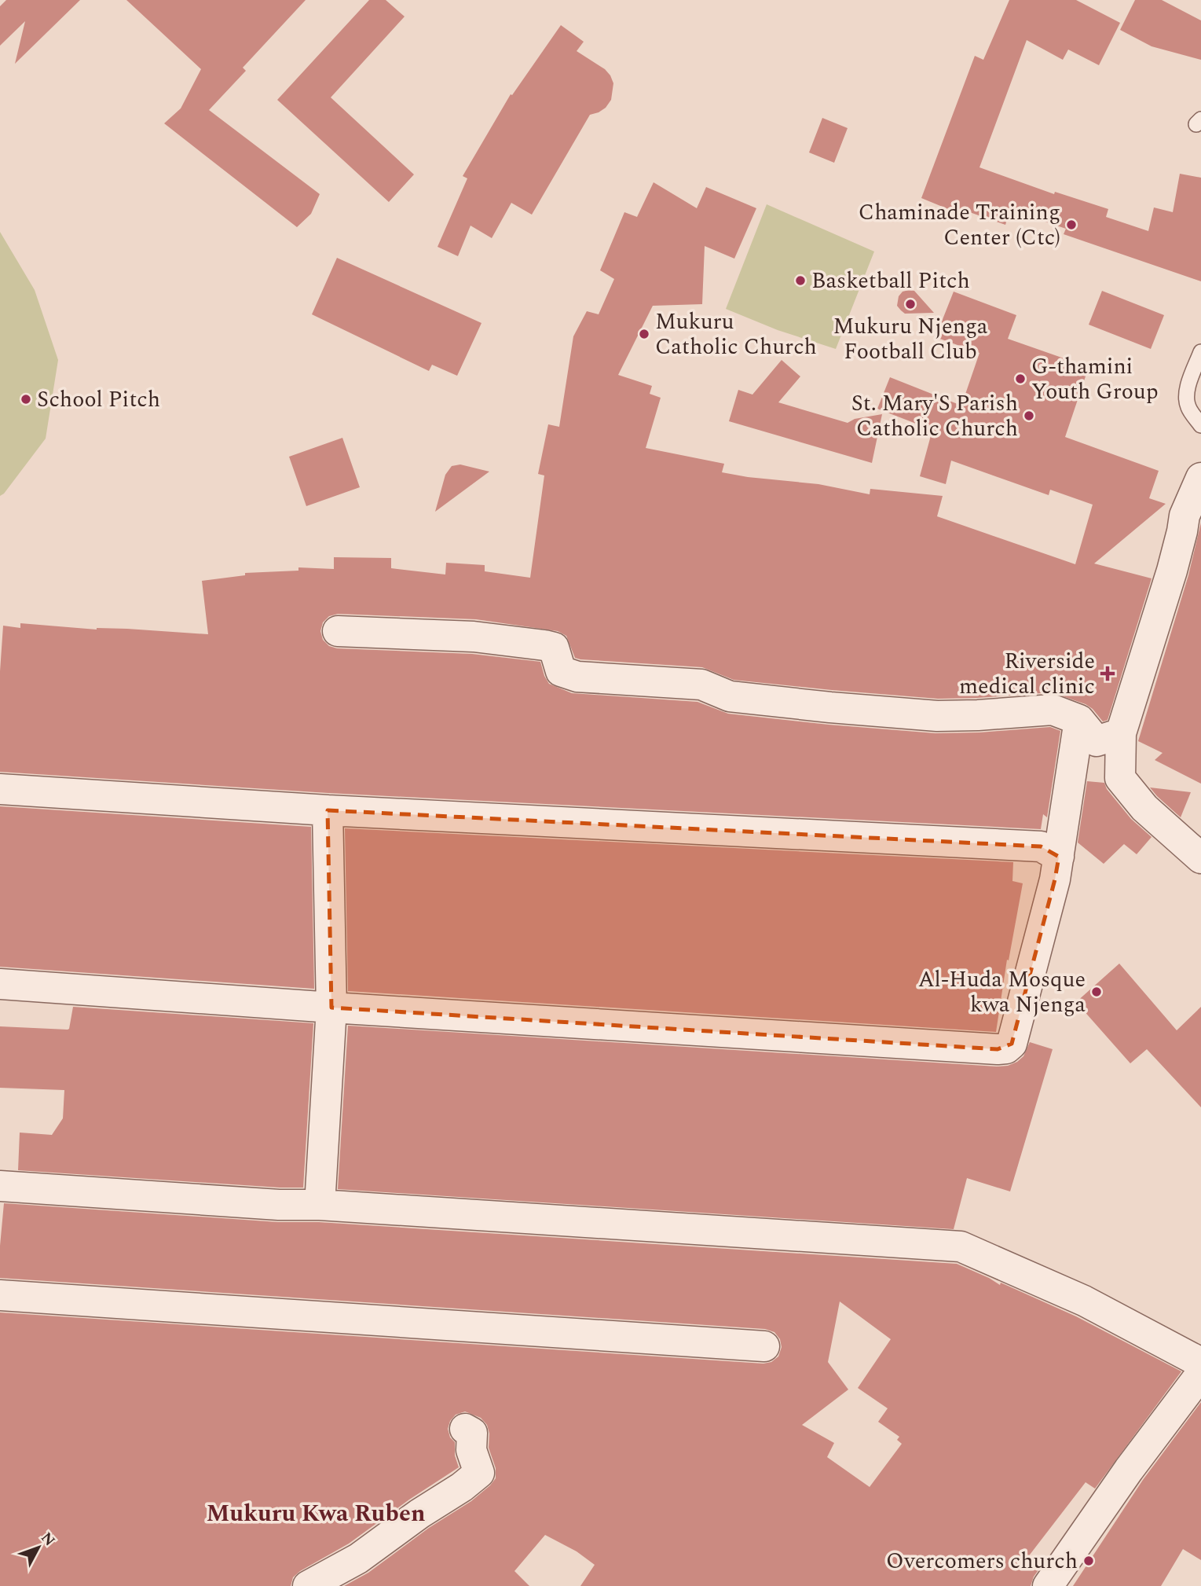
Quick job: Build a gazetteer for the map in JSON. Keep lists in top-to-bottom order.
{
  "districts": ["Mukuru Kwa Ruben"],
  "places": {
    "other": [
      "Chaminade Training Center (Ctc)",
      "Basketball Pitch",
      "Mukuru Njenga Football Club",
      "Mukuru Catholic Church",
      "G-thamini Youth Group",
      "School Pitch",
      "St. Mary'S Parish Catholic Church",
      "Al-Huda Mosque kwa Njenga",
      "Overcomers church"
    ],
    "health": ["Riverside medical clinic"]
  },
  "north": "top right"
}
